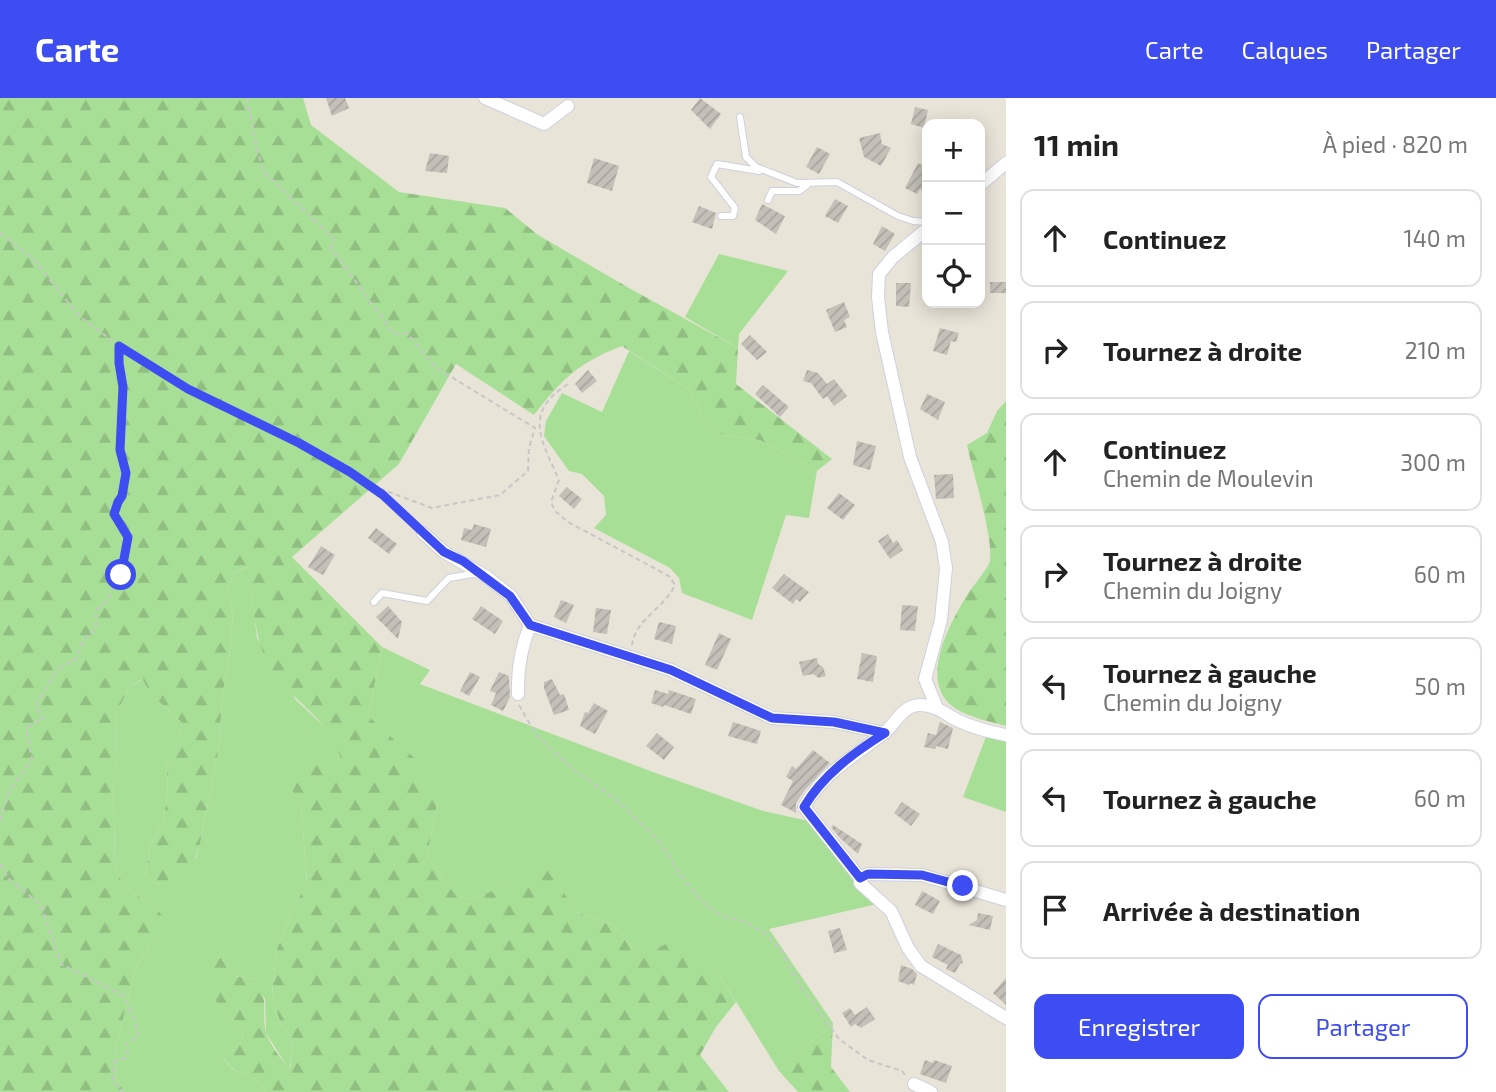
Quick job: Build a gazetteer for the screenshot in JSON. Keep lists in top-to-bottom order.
{
  "page": {
    "header": "Carte",
    "nav": ["Carte", "Calques", "Partager"],
    "heading": ["11 min", "À pied · 820 m"],
    "map_buttons": ["+", "−"],
    "list": [
      ["Continuez", "140 m"],
      ["Tournez à droite", "210 m"],
      ["Continuez", "Chemin de Moulevin", "300 m"],
      ["Tournez à droite", "Chemin du Joigny", "60 m"],
      ["Tournez à gauche", "Chemin du Joigny", "50 m"],
      ["Tournez à gauche", "60 m"],
      "Arrivée à destination"
    ],
    "buttons": ["Enregistrer", "Partager"]
  }
}
